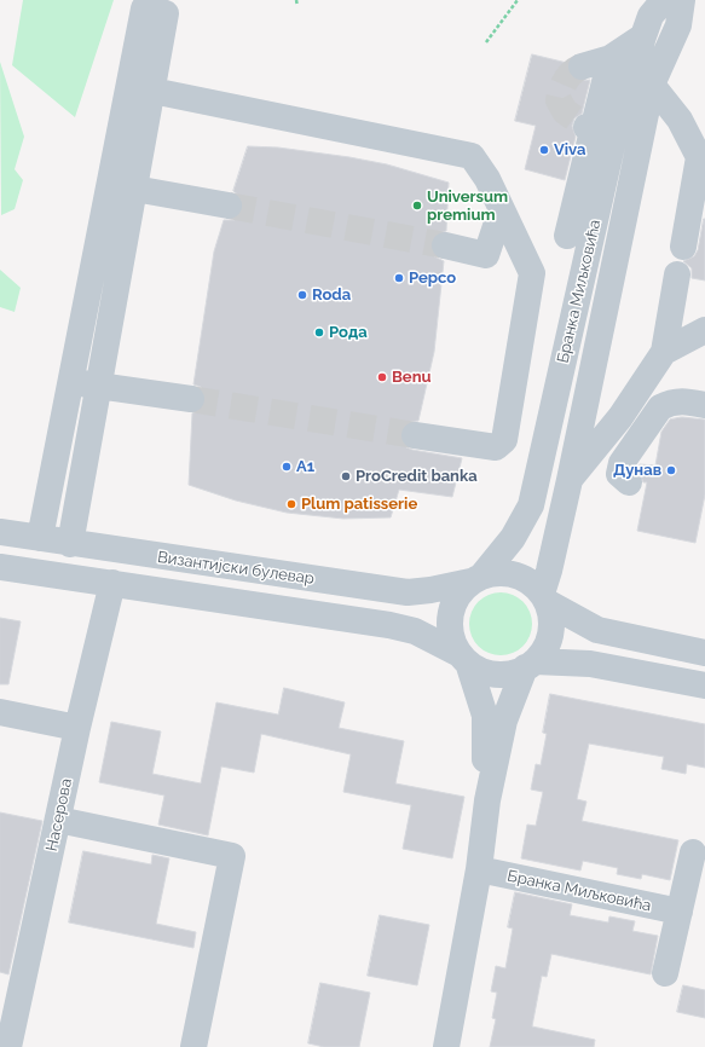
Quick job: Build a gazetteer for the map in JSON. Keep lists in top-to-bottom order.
{
  "streets": {
    "street": ["Бранка Миљковића", "Византијски булевар", "Насерова"]
  },
  "crossings": [
    ["Бранка Миљковића", "Византијски булевар"],
    ["Византијски булевар", "Насерова"]
  ],
  "places": [
    "Viva",
    "Universum premium",
    "Pepco",
    "Roda",
    "Рода",
    "Benu",
    "A1",
    "Дунав",
    "ProCredit banka",
    "Plum patisserie"
  ]
}
